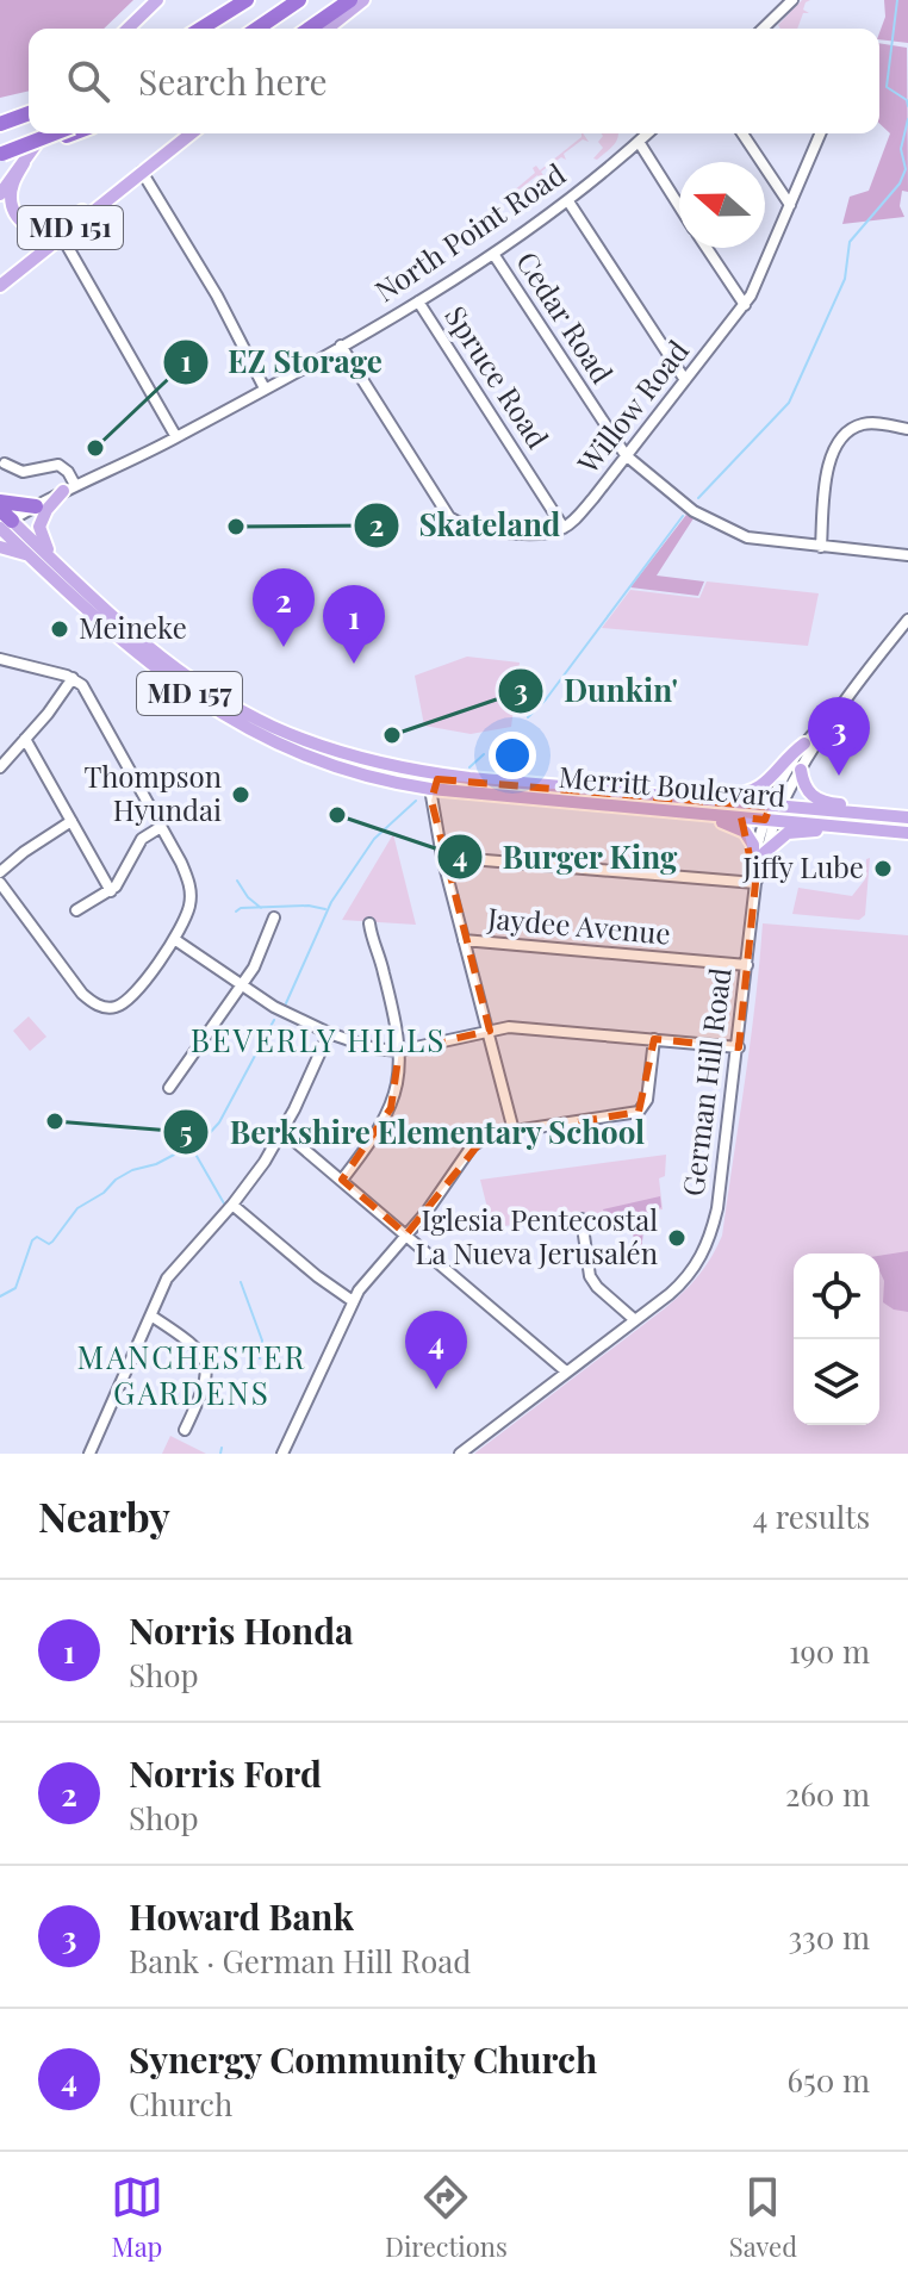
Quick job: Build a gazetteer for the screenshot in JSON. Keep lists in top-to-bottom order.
{
  "streets": {
    "main road": ["MD 151", "MD 157", "Merritt Boulevard"],
    "street": [
      "North Point Road",
      "Cedar Road",
      "Spruce Road",
      "Willow Road",
      "Jaydee Avenue",
      "German Hill Road"
    ]
  },
  "crossings": [
    ["North Point Road", "Cedar Road"],
    ["North Point Road", "Spruce Road"],
    ["North Point Road", "Merritt Boulevard"],
    ["Cedar Road", "Willow Road"],
    ["Spruce Road", "Willow Road"],
    ["Merritt Boulevard", "German Hill Road"],
    ["Jaydee Avenue", "German Hill Road"]
  ],
  "districts": ["BEVERLY HILLS", "MANCHESTER GARDENS"],
  "places": [
    "EZ Storage",
    "Skateland",
    "Meineke",
    "Dunkin'",
    "Thompson Hyundai",
    "Burger King",
    "Jiffy Lube",
    "Berkshire Elementary School",
    "Iglesia Pentecostal La Nueva Jerusalén"
  ],
  "north": "left",
  "page": {
    "search": "Search here",
    "pins": [
      "2",
      "1",
      "3",
      "4"
    ],
    "heading": ["Nearby", "4 results"],
    "list": [
      {
        "mark": "1",
        "name": "Norris Honda",
        "note": "Shop",
        "value": "190 m"
      },
      {
        "mark": "2",
        "name": "Norris Ford",
        "note": "Shop",
        "value": "260 m"
      },
      {
        "mark": "3",
        "name": "Howard Bank",
        "note": "Bank · German Hill Road",
        "value": "330 m"
      },
      {
        "mark": "4",
        "name": "Synergy Community Church",
        "note": "Church",
        "value": "650 m"
      }
    ],
    "nav": ["Map", "Directions", "Saved"]
  }
}
